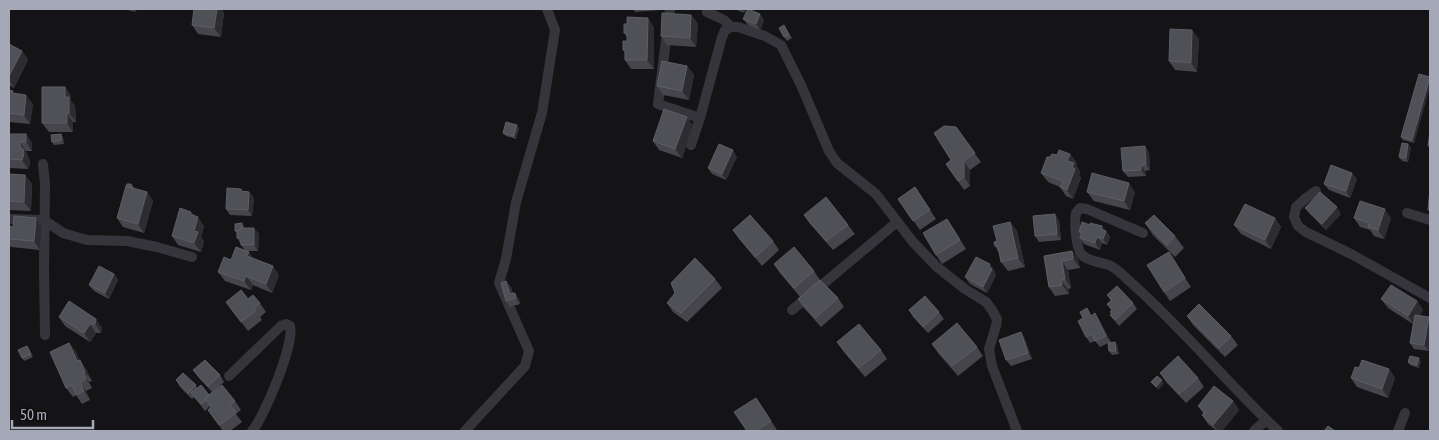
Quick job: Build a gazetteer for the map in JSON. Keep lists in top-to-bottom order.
{
  "scale_bar": "50 m"
}
